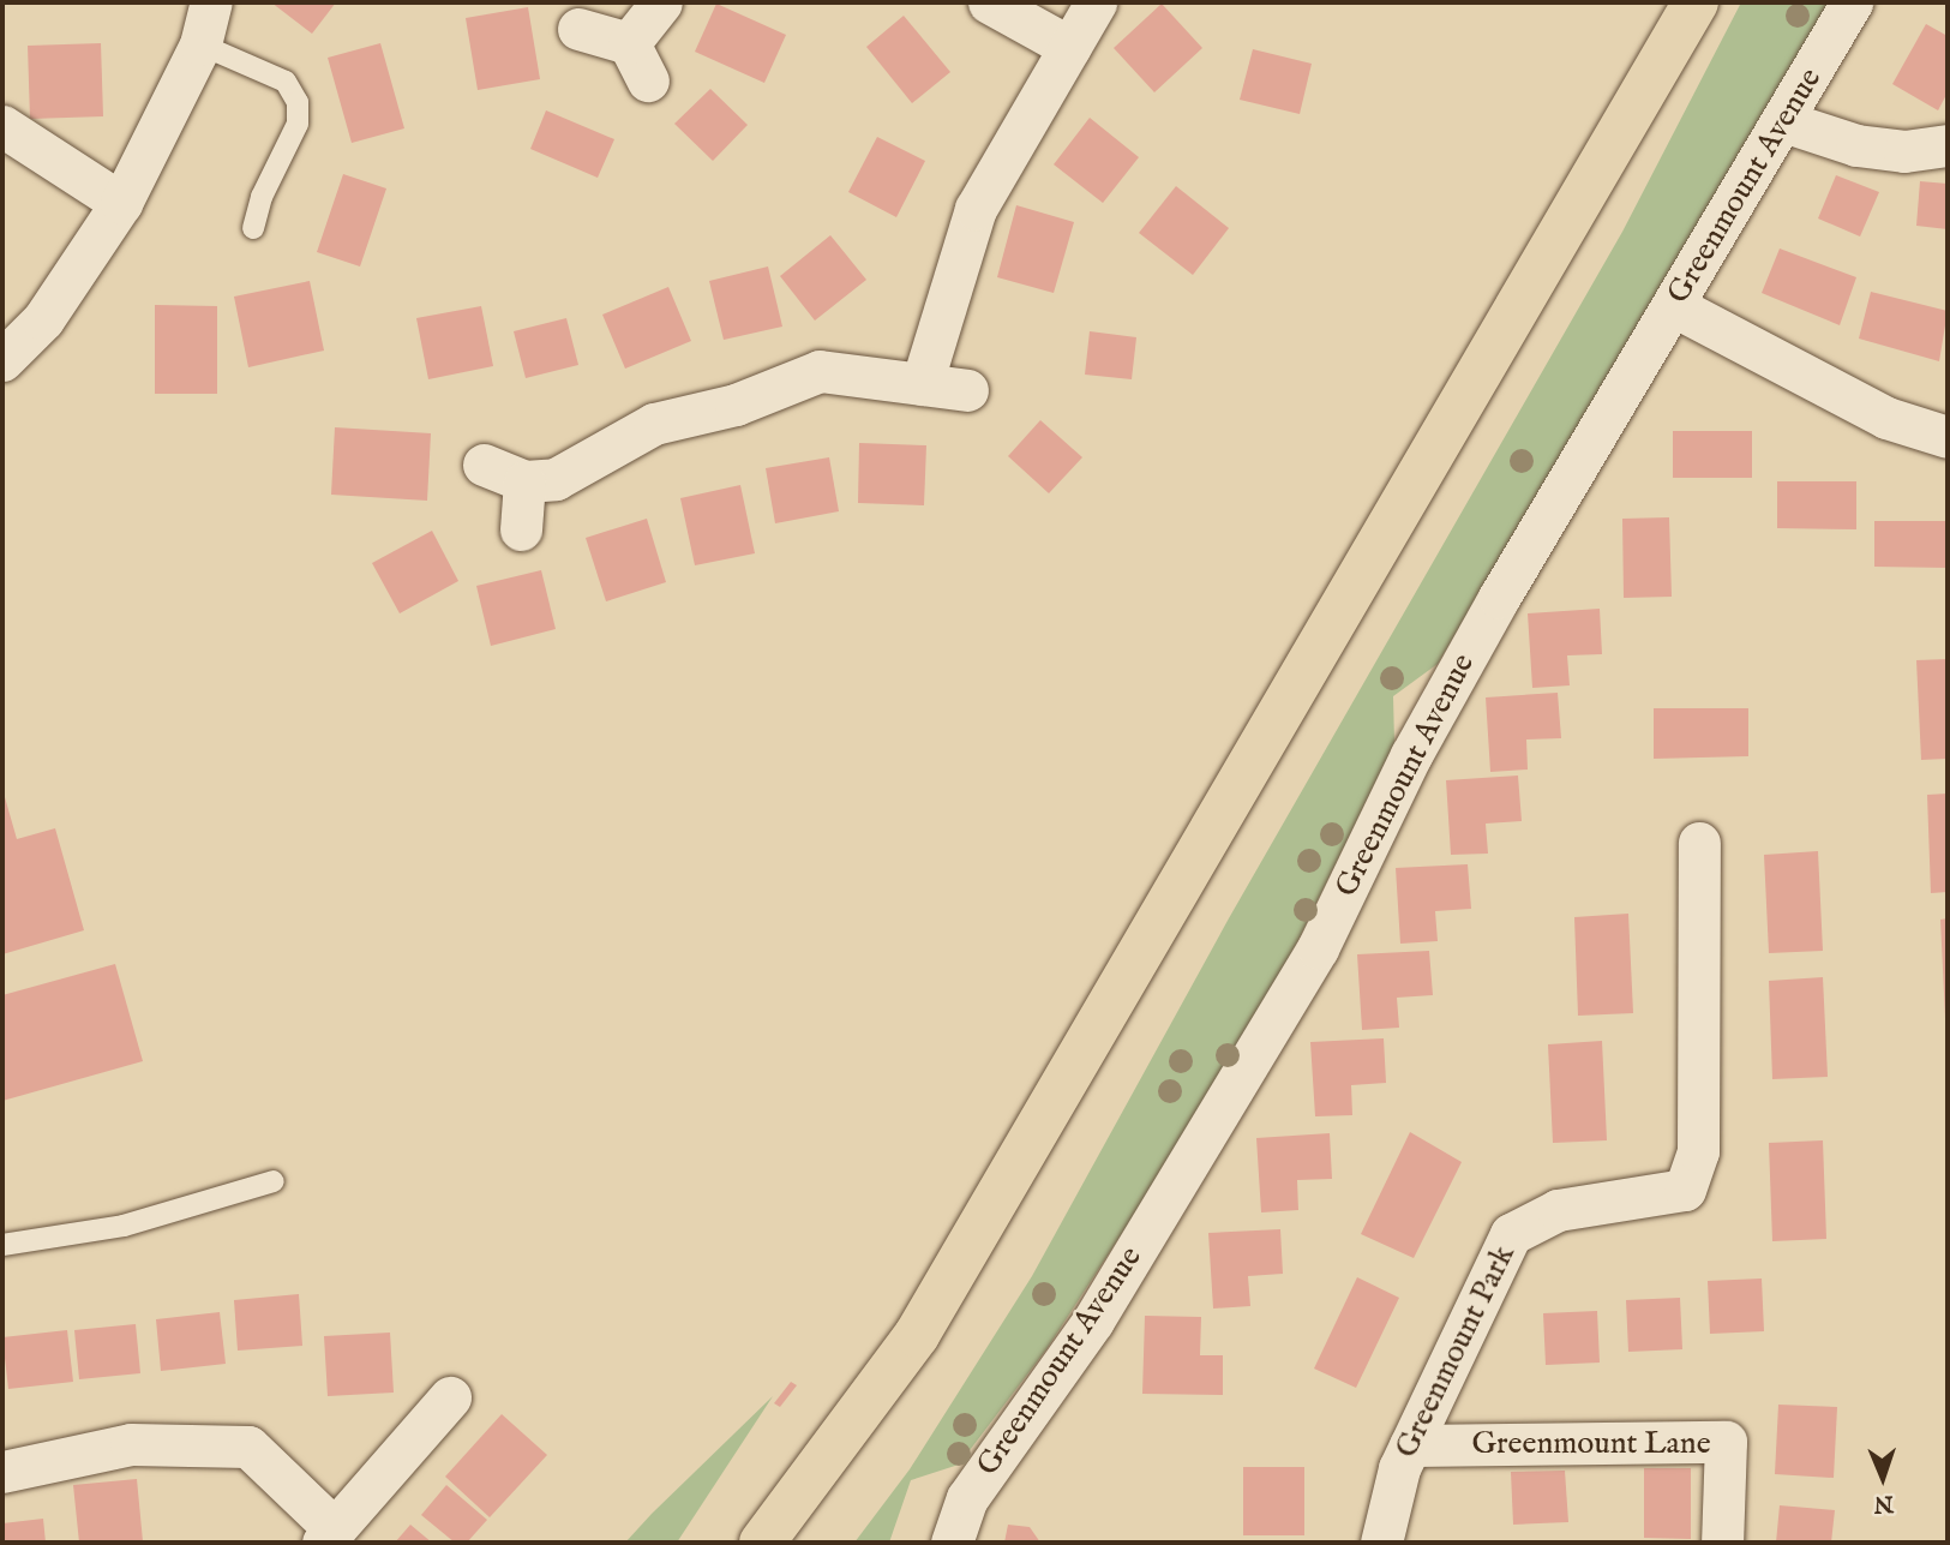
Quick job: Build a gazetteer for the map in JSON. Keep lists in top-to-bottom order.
{
  "streets": {
    "street": ["Greenmount Avenue", "Greenmount Park", "Greenmount Lane"]
  },
  "crossings": [
    ["Greenmount Park", "Greenmount Lane"]
  ],
  "north": "bottom"
}
